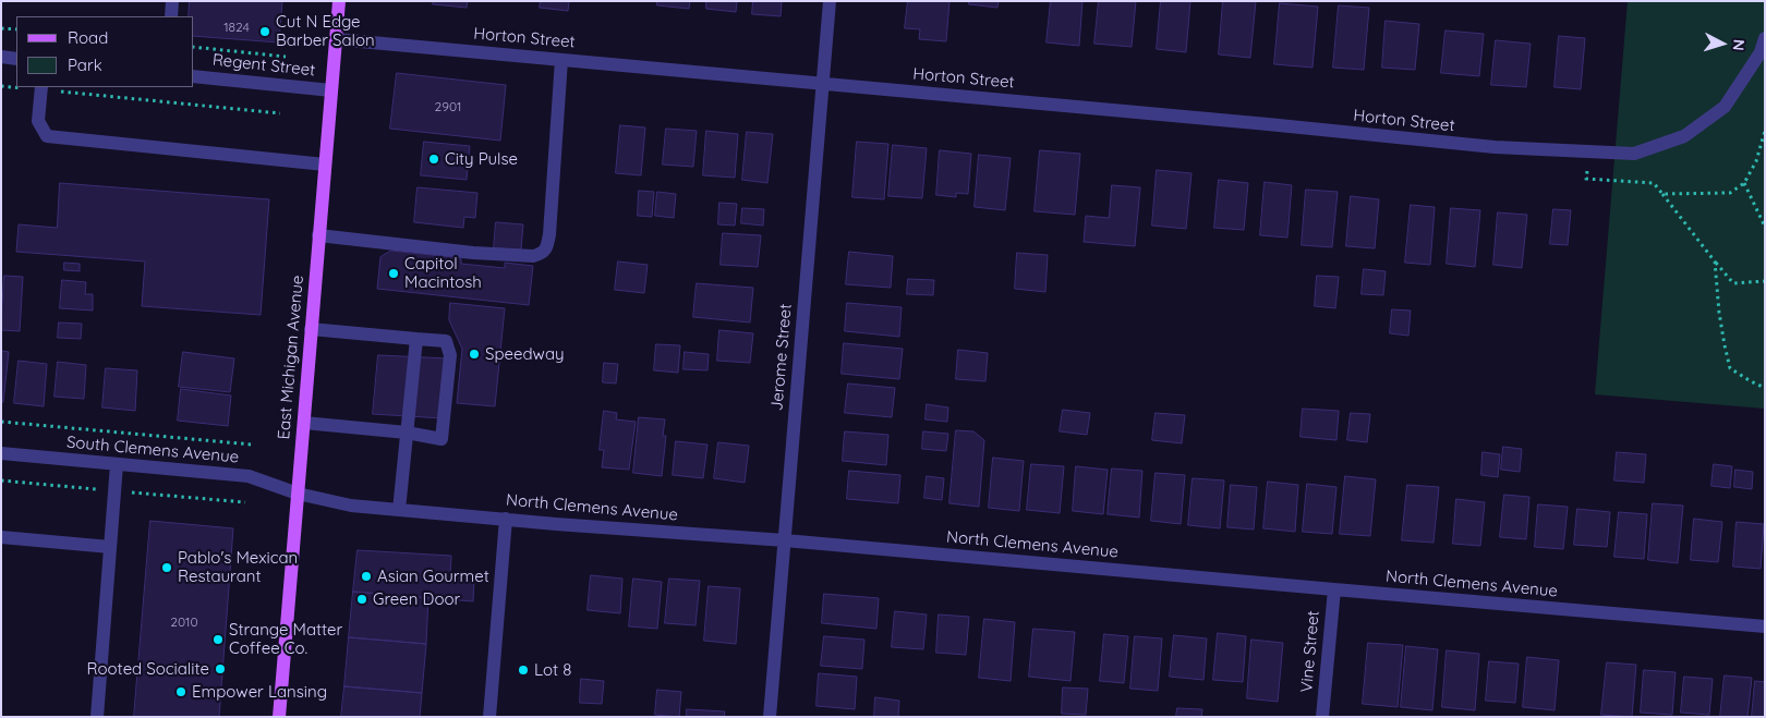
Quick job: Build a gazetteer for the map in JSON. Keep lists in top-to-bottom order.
{
  "streets": {
    "main road": ["East Michigan Avenue"],
    "street": [
      "Horton Street",
      "Regent Street",
      "Jerome Street",
      "South Clemens Avenue",
      "North Clemens Avenue",
      "Vine Street"
    ]
  },
  "crossings": [
    ["Horton Street", "East Michigan Avenue"],
    ["Horton Street", "Jerome Street"],
    ["Regent Street", "East Michigan Avenue"],
    ["East Michigan Avenue", "South Clemens Avenue"],
    ["East Michigan Avenue", "North Clemens Avenue"],
    ["Jerome Street", "North Clemens Avenue"],
    ["South Clemens Avenue", "North Clemens Avenue"],
    ["North Clemens Avenue", "Vine Street"]
  ],
  "places": [
    "Cut N Edge Barber Salon",
    "City Pulse",
    "Capitol Macintosh",
    "Speedway",
    "Pablo's Mexican Restaurant",
    "Asian Gourmet",
    "Green Door",
    "Strange Matter Coffee Co.",
    "Rooted Socialite",
    "Lot 8",
    "Empower Lansing"
  ],
  "house_numbers": ["1824", "2901", "2010"],
  "legend": ["Road", "Park"],
  "north": "right"
}
